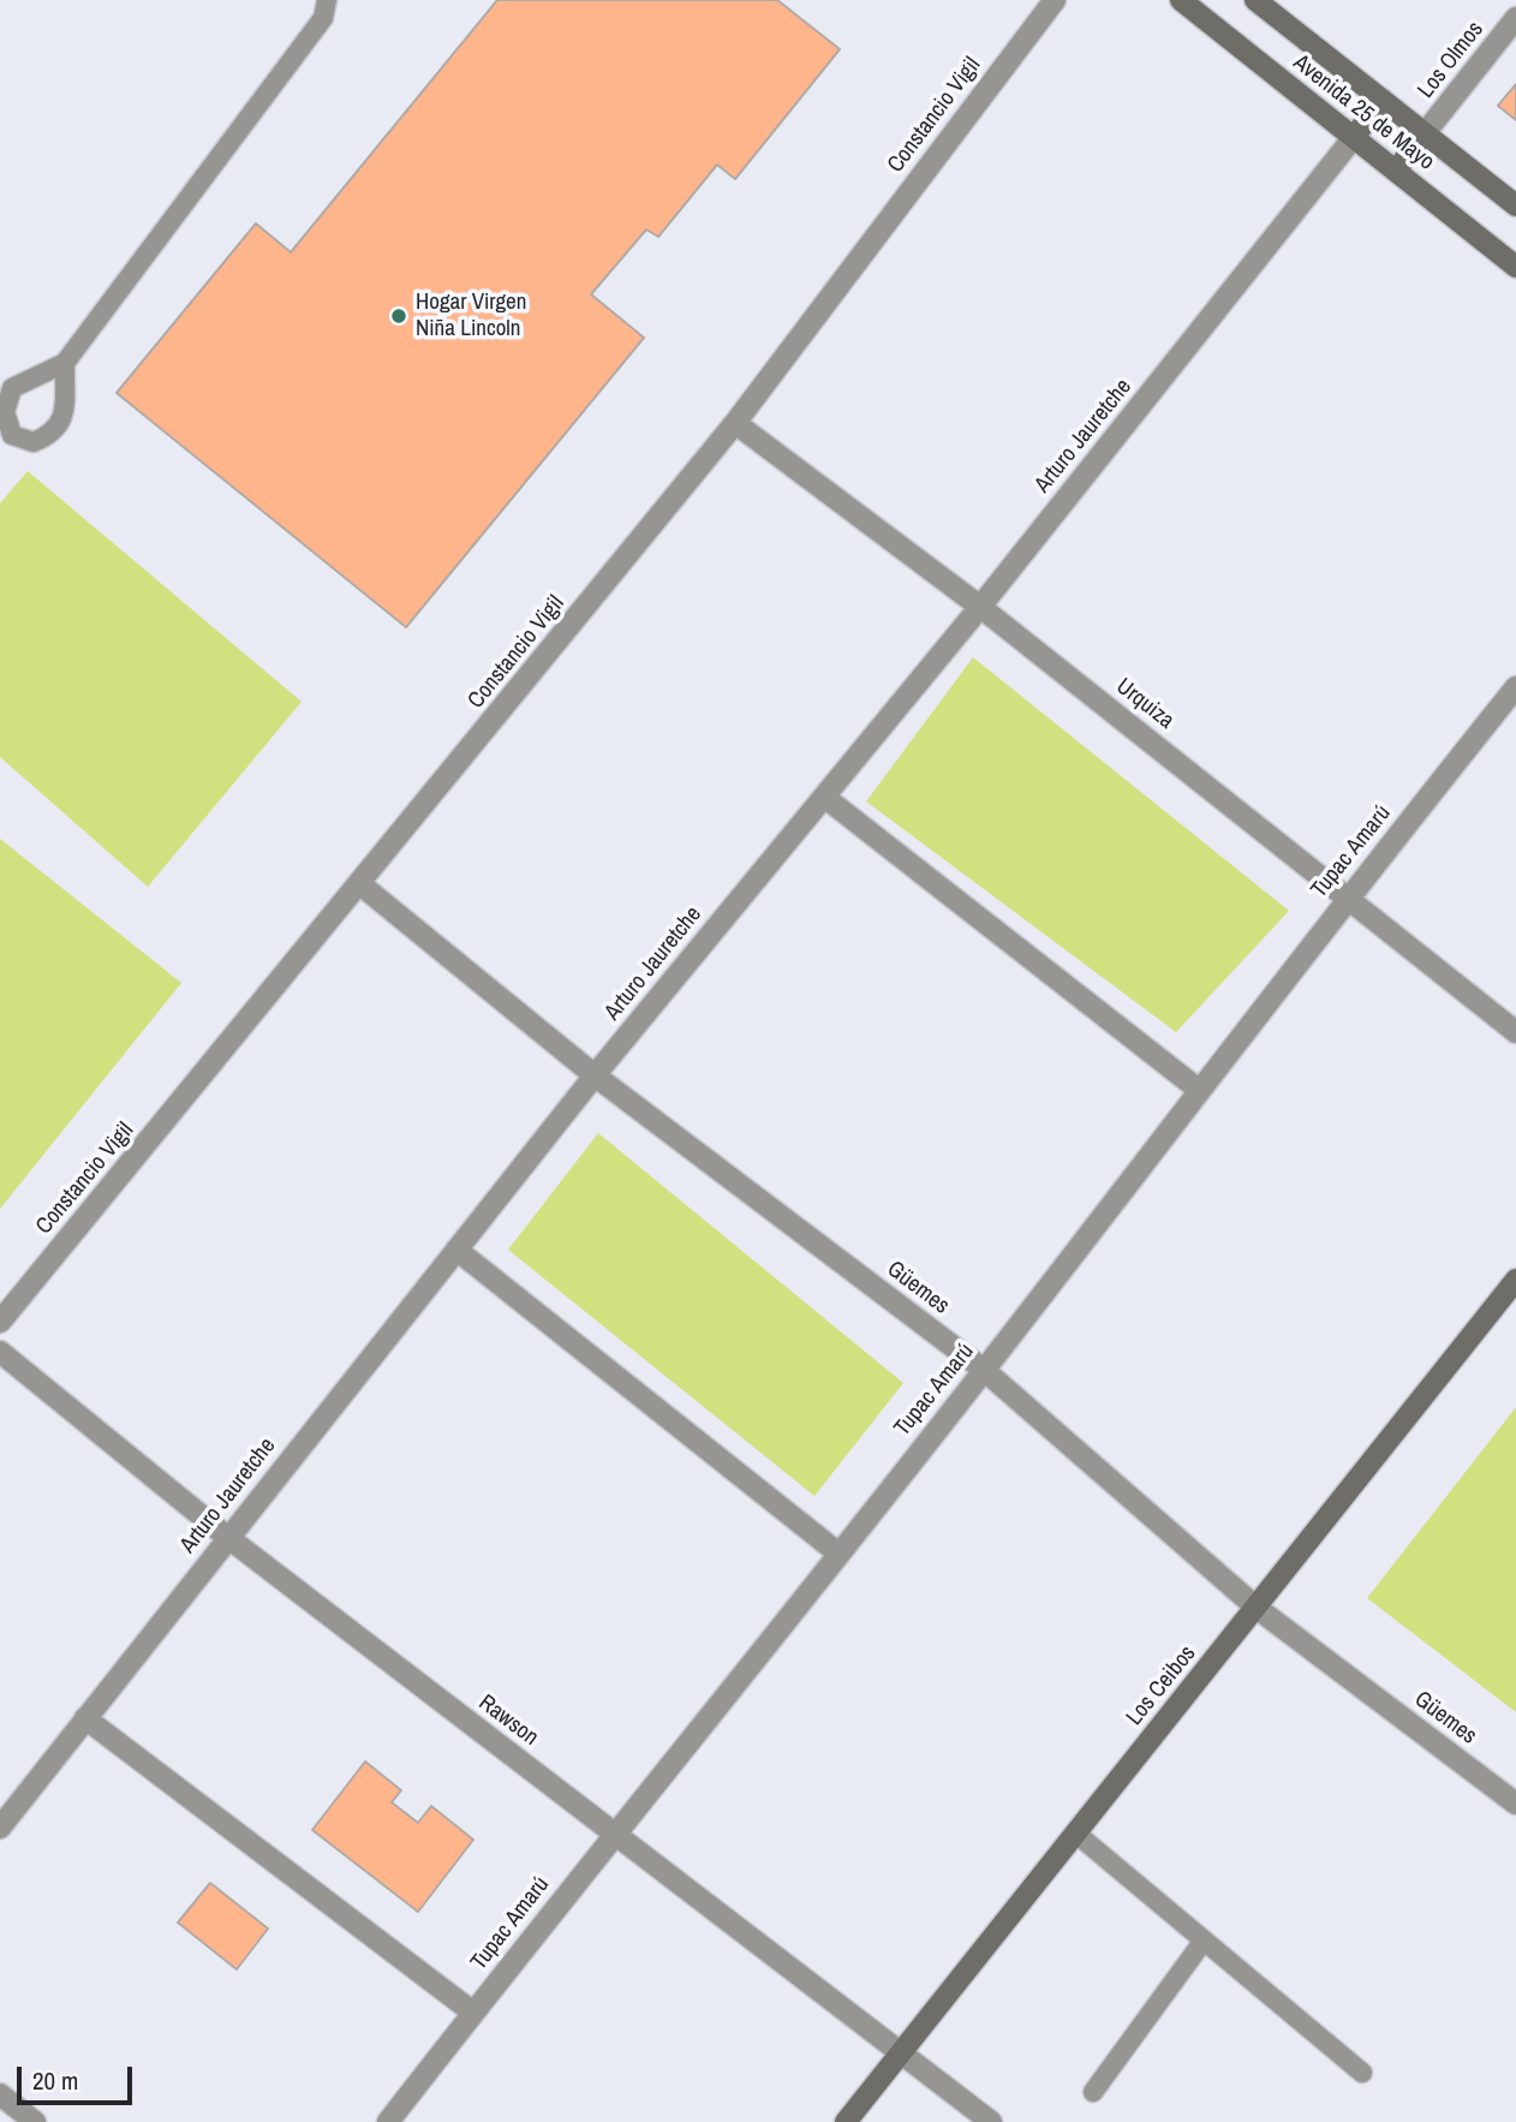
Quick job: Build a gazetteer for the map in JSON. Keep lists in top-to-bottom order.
{
  "streets": {
    "street": [
      "Los Olmos",
      "Avenida 25 de Mayo",
      "Constancio Vigil",
      "Arturo Jauretche",
      "Urquiza",
      "Tupac Amarú",
      "Güemes",
      "Los Ceibos",
      "Rawson"
    ]
  },
  "crossings": [
    ["Los Olmos", "Avenida 25 de Mayo"],
    ["Avenida 25 de Mayo", "Arturo Jauretche"],
    ["Constancio Vigil", "Urquiza"],
    ["Constancio Vigil", "Güemes"],
    ["Arturo Jauretche", "Urquiza"],
    ["Arturo Jauretche", "Güemes"],
    ["Arturo Jauretche", "Rawson"],
    ["Urquiza", "Tupac Amarú"],
    ["Tupac Amarú", "Güemes"],
    ["Tupac Amarú", "Rawson"],
    ["Güemes", "Los Ceibos"],
    ["Los Ceibos", "Rawson"]
  ],
  "places": ["Hogar Virgen Niña Lincoln"],
  "scale_bar": "20 m"
}
